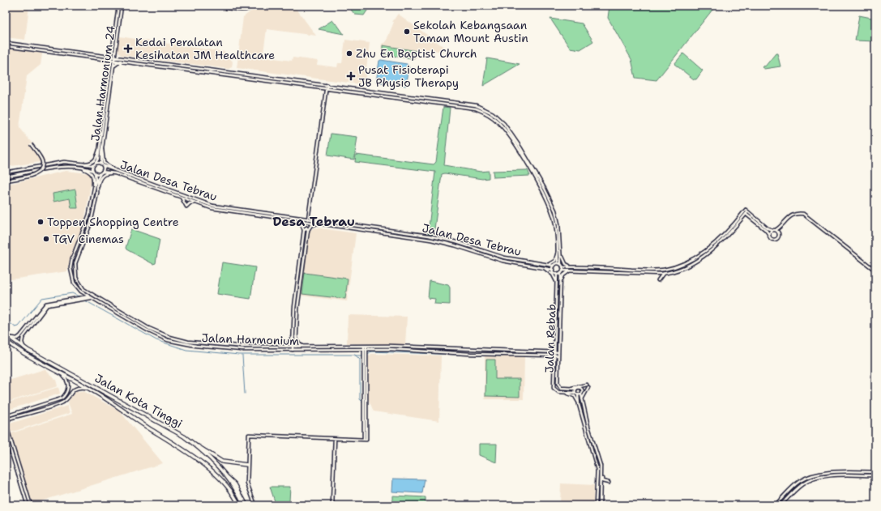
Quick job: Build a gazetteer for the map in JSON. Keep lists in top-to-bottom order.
{
  "streets": {
    "highway": ["Jalan Kota Tinggi"],
    "street": [
      "Jalan Harmonium 24",
      "Jalan Desa Tebrau",
      "Jalan Rebab",
      "Jalan Harmonium"
    ]
  },
  "crossings": [
    ["Jalan Harmonium 24", "Jalan Desa Tebrau"],
    ["Jalan Harmonium 24", "Jalan Harmonium"],
    ["Jalan Desa Tebrau", "Jalan Rebab"],
    ["Jalan Desa Tebrau", "Jalan Harmonium"],
    ["Jalan Rebab", "Jalan Harmonium"]
  ],
  "districts": ["Desa Tebrau"],
  "places": {
    "other": [
      "Sekolah Kebangsaan Taman Mount Austin",
      "Zhu En Baptist Church",
      "Toppen Shopping Centre",
      "TGV Cinemas"
    ],
    "health": ["Kedai Peralatan Kesihatan JM Healthcare", "Pusat Fisioterapi JB Physio Therapy"]
  }
}
